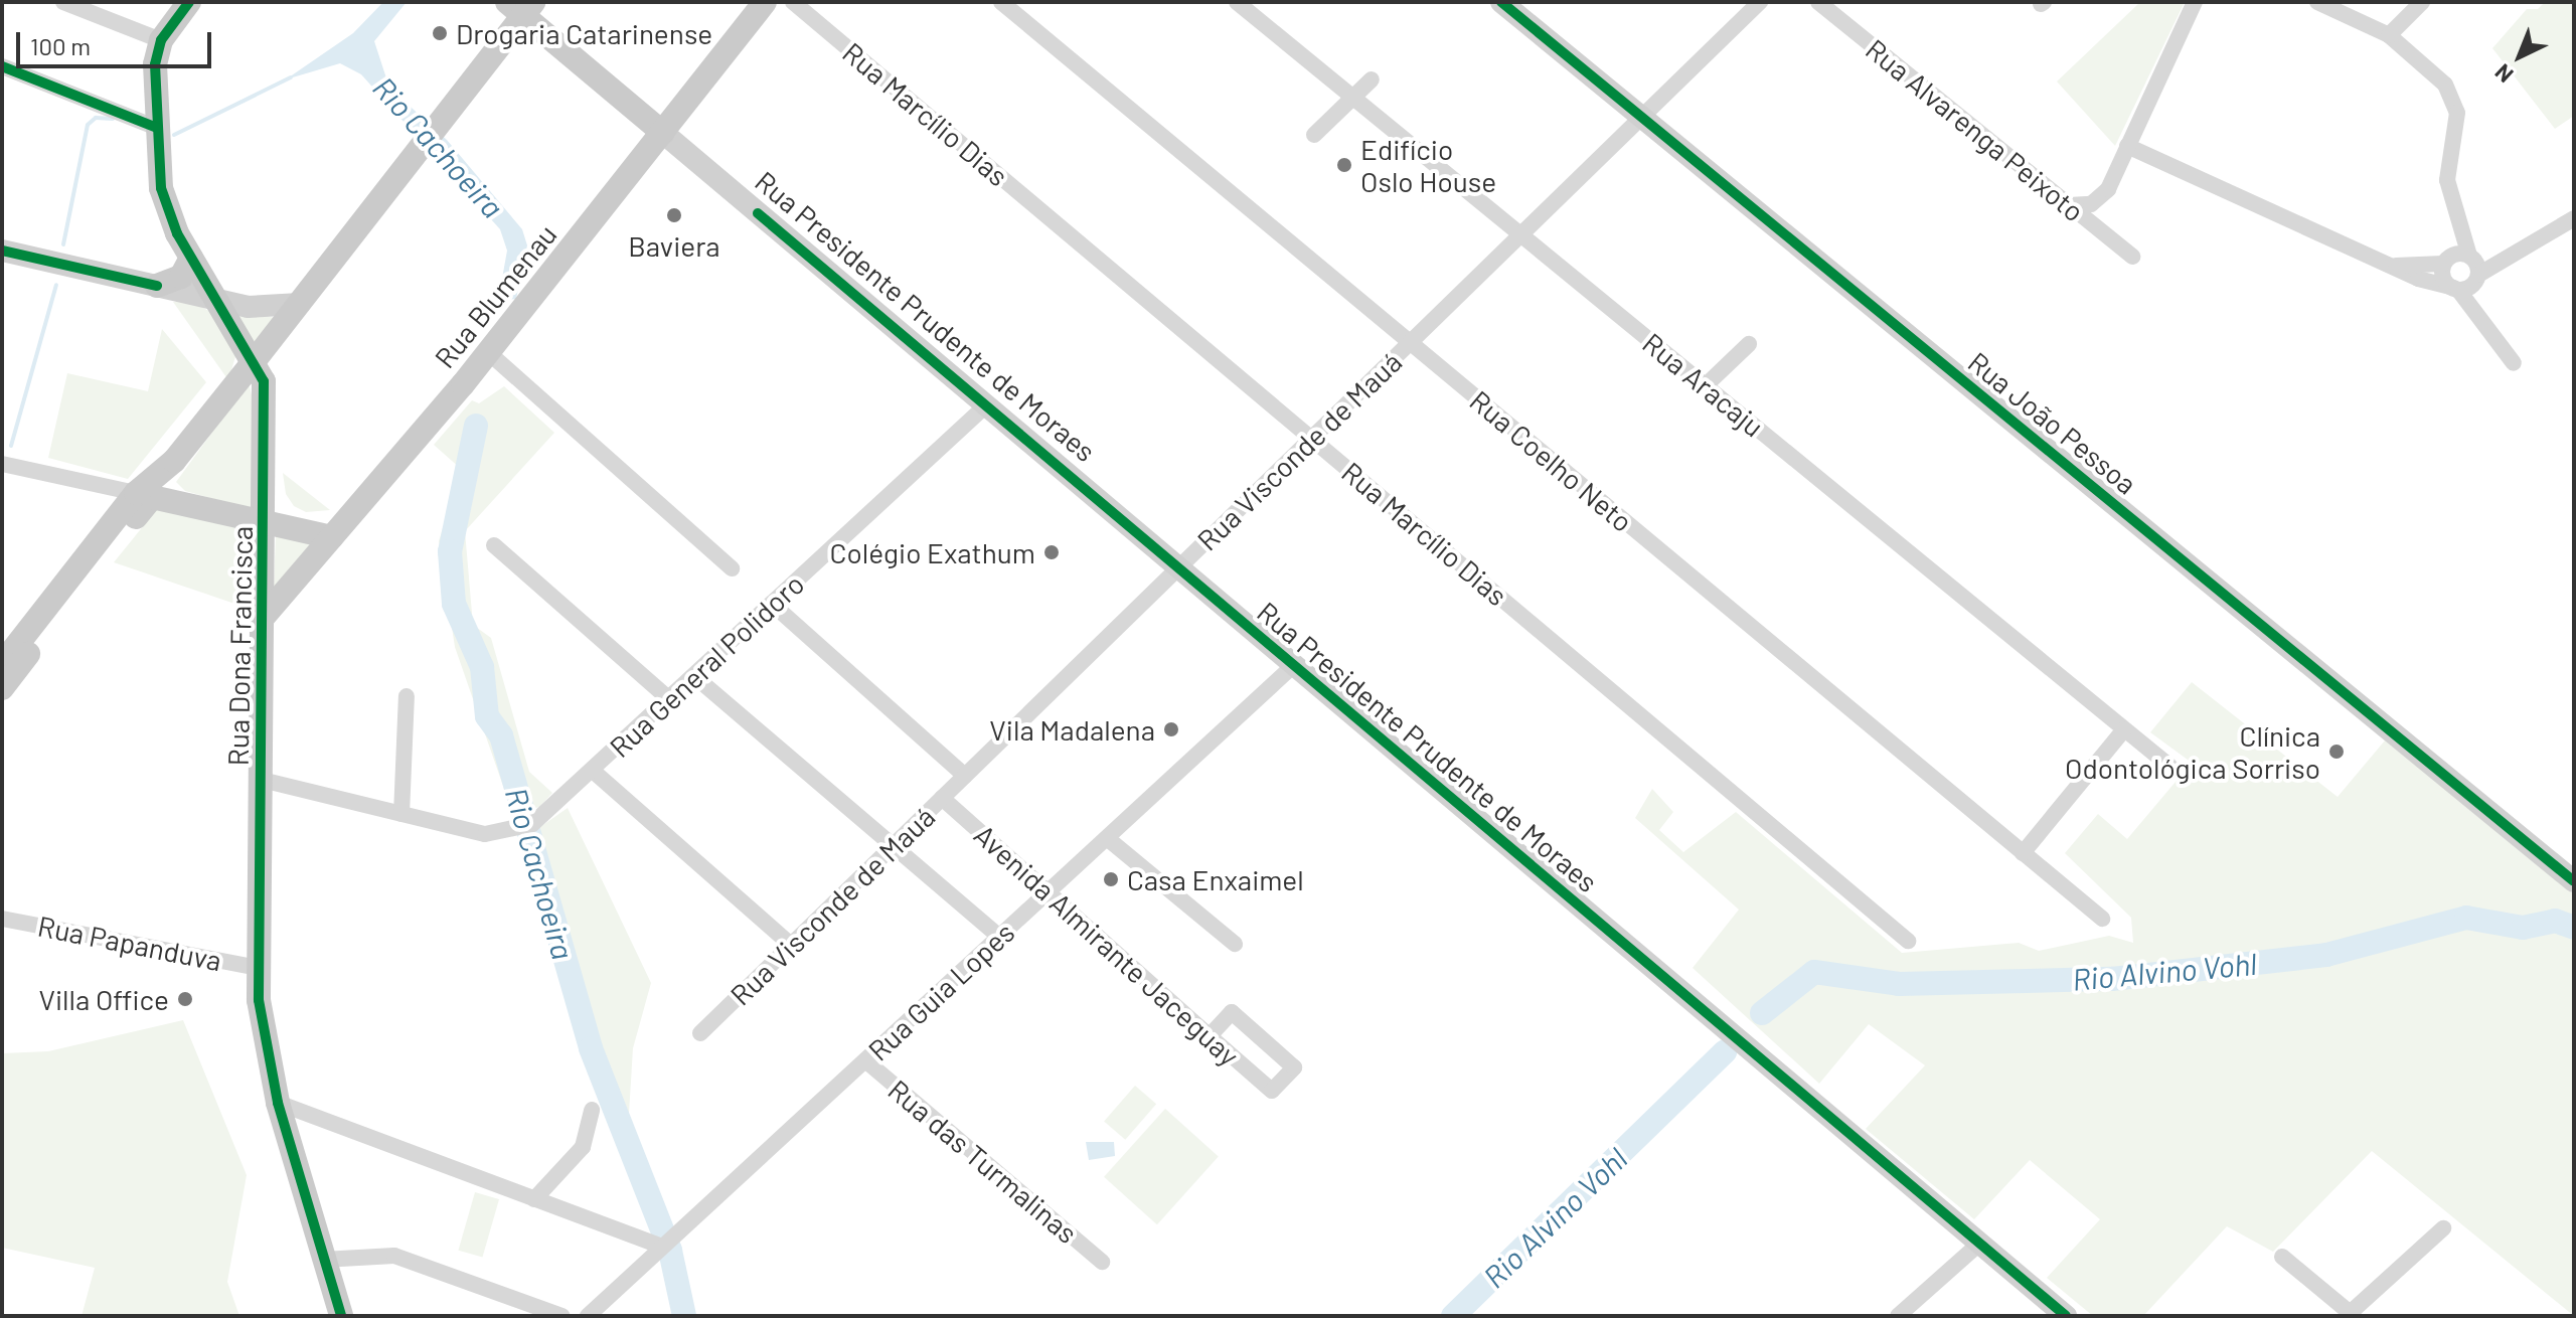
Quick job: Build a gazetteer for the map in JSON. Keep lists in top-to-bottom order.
{
  "streets": {
    "main road": [
      "Rua Blumenau",
      "Rua Presidente Prudente de Moraes",
      "Rua João Pessoa",
      "Rua Dona Francisca"
    ],
    "street": [
      "Rua Marcílio Dias",
      "Rua Alvarenga Peixoto",
      "Rua Aracaju",
      "Rua Visconde de Mauá",
      "Rua Coelho Neto",
      "Rua General Polidoro",
      "Rua Papanduva",
      "Avenida Almirante Jaceguay",
      "Rua Guia Lopes",
      "Rua das Turmalinas"
    ]
  },
  "crossings": [
    ["Rua Marcílio Dias", "Rua Visconde de Mauá"],
    ["Rua Blumenau", "Rua Presidente Prudente de Moraes"],
    ["Rua Blumenau", "Rua Dona Francisca"],
    ["Rua Presidente Prudente de Moraes", "Rua Visconde de Mauá"],
    ["Rua Presidente Prudente de Moraes", "Rua General Polidoro"],
    ["Rua Presidente Prudente de Moraes", "Rua Guia Lopes"],
    ["Rua Aracaju", "Rua Visconde de Mauá"],
    ["Rua João Pessoa", "Rua Visconde de Mauá"],
    ["Rua Visconde de Mauá", "Rua Coelho Neto"],
    ["Rua Visconde de Mauá", "Avenida Almirante Jaceguay"],
    ["Rua Dona Francisca", "Rua Papanduva"],
    ["Avenida Almirante Jaceguay", "Rua Guia Lopes"],
    ["Rua Guia Lopes", "Rua das Turmalinas"]
  ],
  "water": ["Rio Cachoeira", "Rio Alvino Vohl"],
  "places": [
    "Drogaria Catarinense",
    "Edifício Oslo House",
    "Baviera",
    "Colégio Exathum",
    "Vila Madalena",
    "Clínica Odontológica Sorriso",
    "Casa Enxaimel",
    "Villa Office"
  ],
  "scale_bar": "100 m",
  "north": "bottom left"
}
